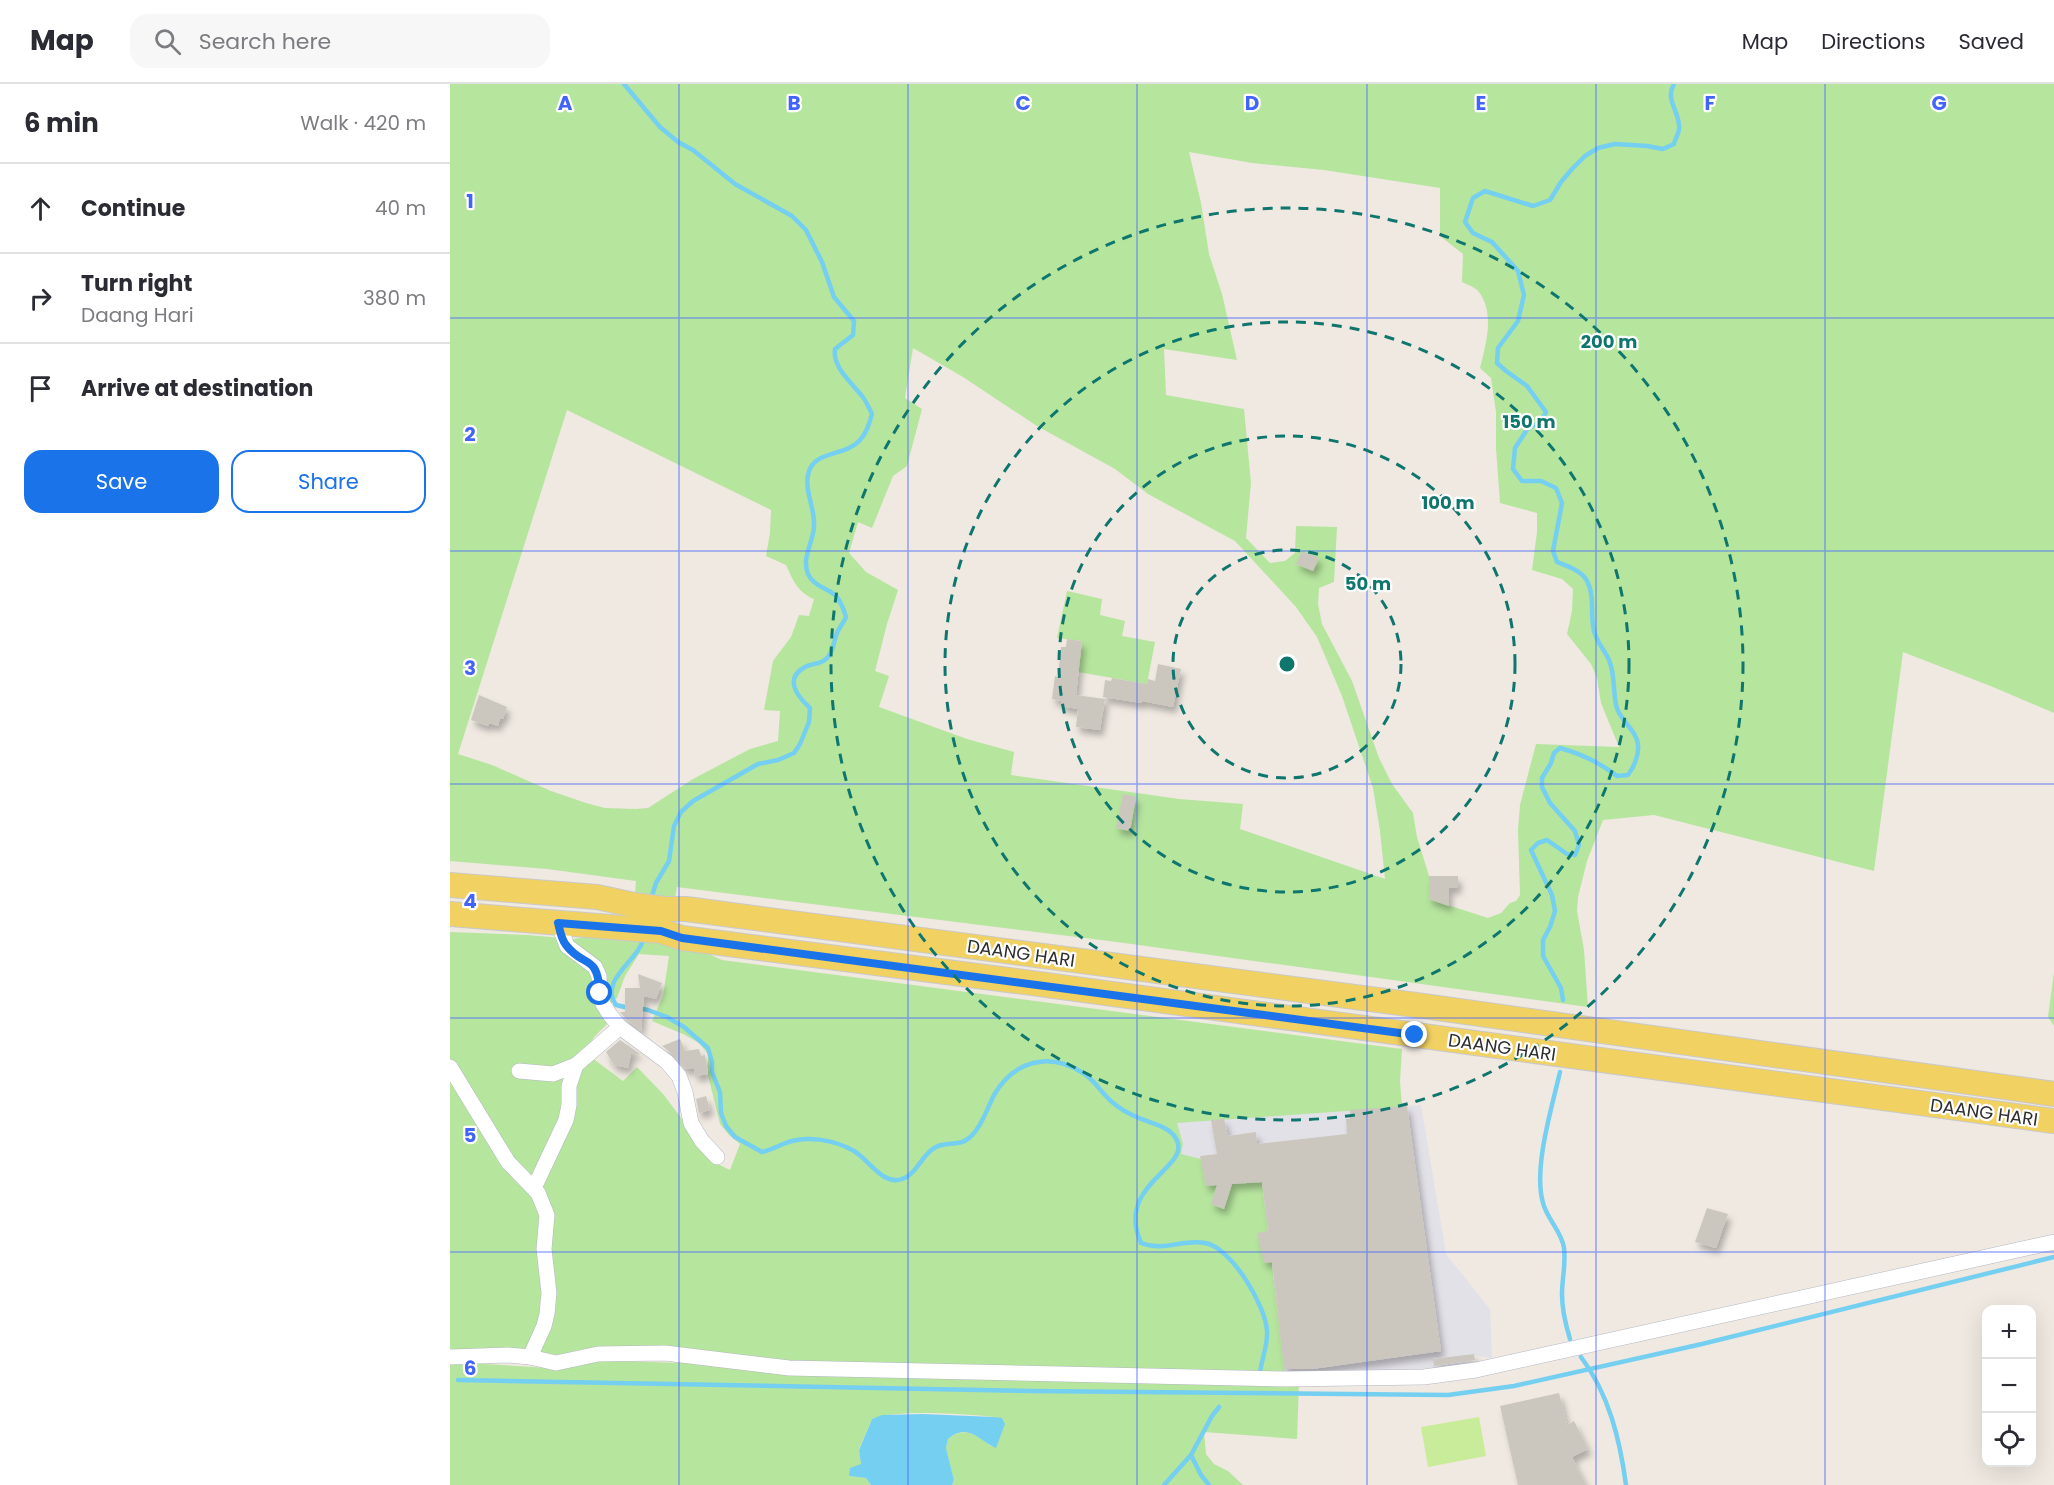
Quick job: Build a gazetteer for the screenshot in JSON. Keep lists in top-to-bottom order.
{
  "streets": {
    "main road": ["DAANG HARI"]
  },
  "page": {
    "header": "Map",
    "search": "Search here",
    "nav": ["Map", "Directions", "Saved"],
    "heading": ["6 min", "Walk · 420 m"],
    "list": [
      ["Continue", "40 m"],
      ["Turn right", "Daang Hari", "380 m"],
      "Arrive at destination"
    ],
    "buttons": ["Save", "Share"],
    "map_buttons": ["+", "−"]
  },
  "grid": {
    "columns": [
      "A",
      "B",
      "C",
      "D",
      "E",
      "F",
      "G"
    ],
    "rows": [
      "1",
      "2",
      "3",
      "4",
      "5",
      "6"
    ]
  },
  "rings": [
    "200 m",
    "150 m",
    "100 m",
    "50 m"
  ]
}
